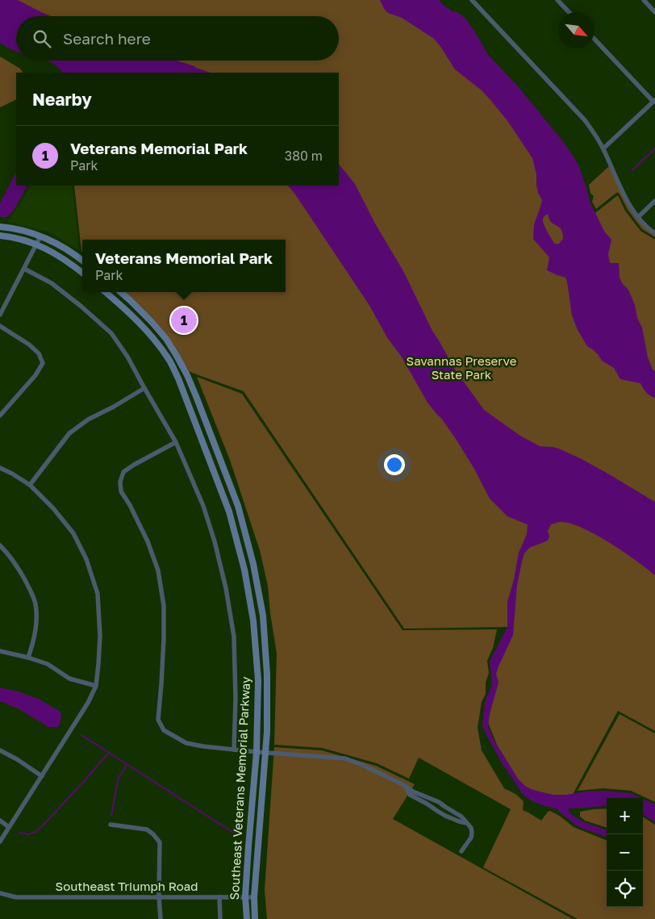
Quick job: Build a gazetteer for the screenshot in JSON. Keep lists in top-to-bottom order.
{
  "streets": {
    "main road": ["Southeast Veterans Memorial Parkway"],
    "street": ["Southeast Triumph Road"]
  },
  "crossings": [
    ["Southeast Veterans Memorial Parkway", "Southeast Triumph Road"]
  ],
  "parks": ["Savannas Preserve State Park"],
  "north": "bottom right",
  "page": {
    "search": "Search here",
    "heading": "Nearby",
    "list": [
      {
        "mark": "1",
        "name": "Veterans Memorial Park",
        "note": "Park",
        "value": "380 m"
      }
    ],
    "popup": ["Veterans Memorial Park", "Park"],
    "pins": "1",
    "map_buttons": ["+", "−"]
  }
}
